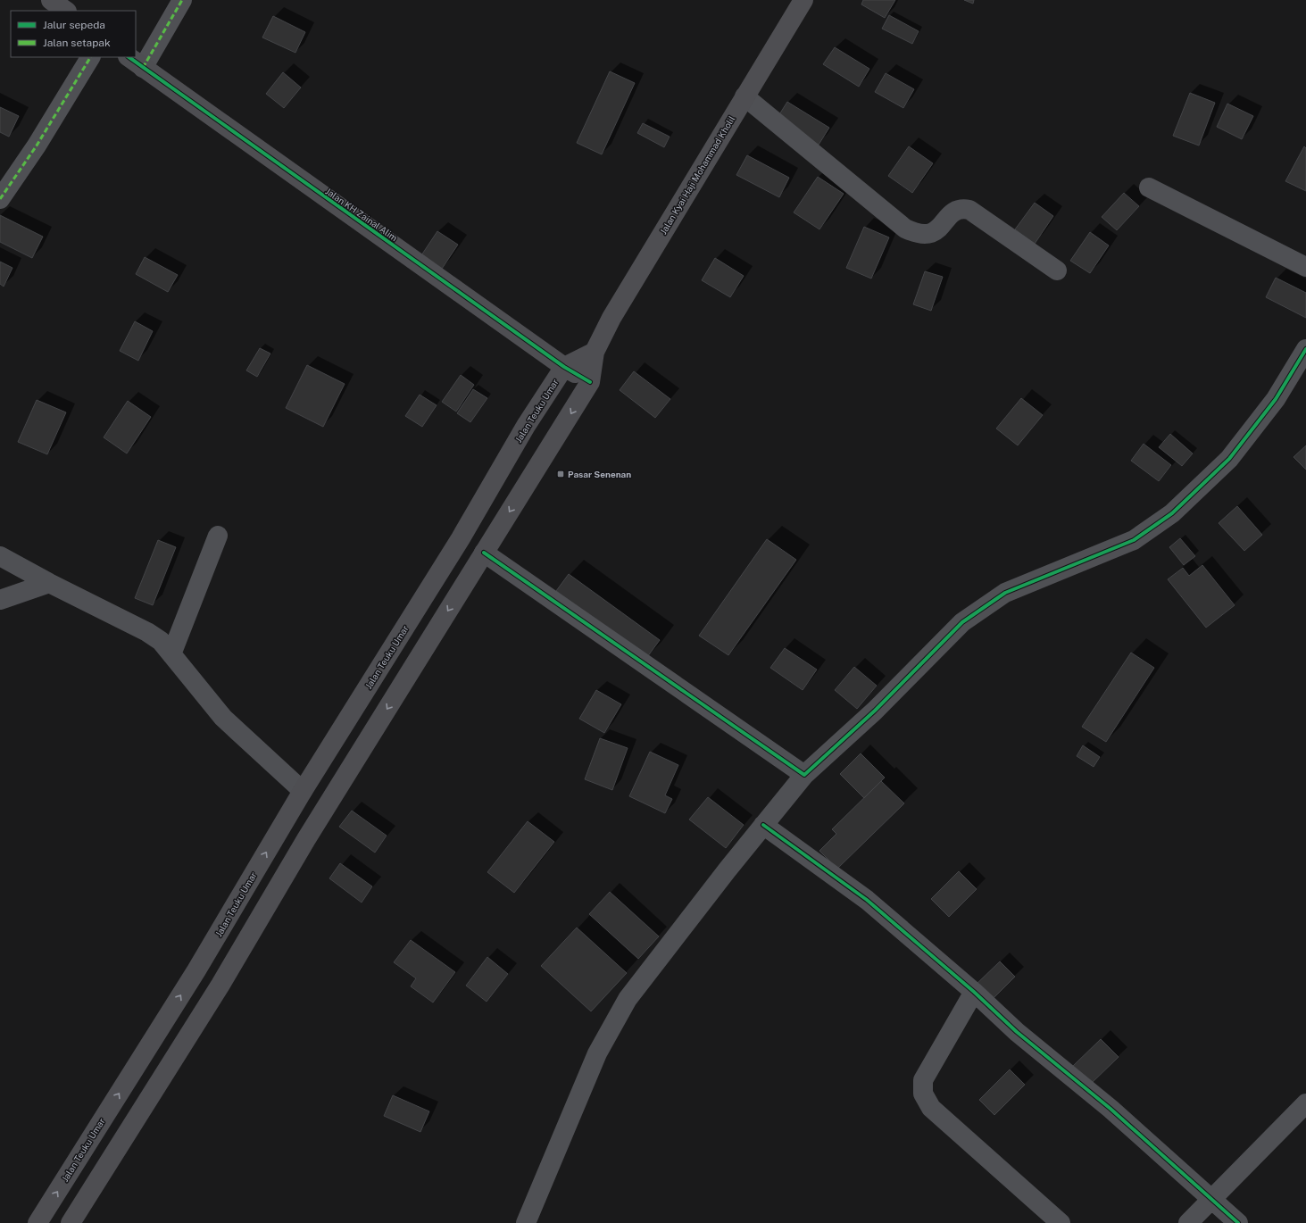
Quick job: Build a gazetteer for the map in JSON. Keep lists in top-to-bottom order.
{
  "streets": {
    "main road": ["Jalan Kyai Haji Mohammad Kholil", "Jalan KH Zainal Alim", "Jalan Teuku Umar"]
  },
  "crossings": [
    ["Jalan KH Zainal Alim", "Jalan Teuku Umar"]
  ],
  "places": {
    "transit": ["Pasar Senenan"]
  },
  "legend": ["Jalur sepeda", "Jalan setapak"]
}
